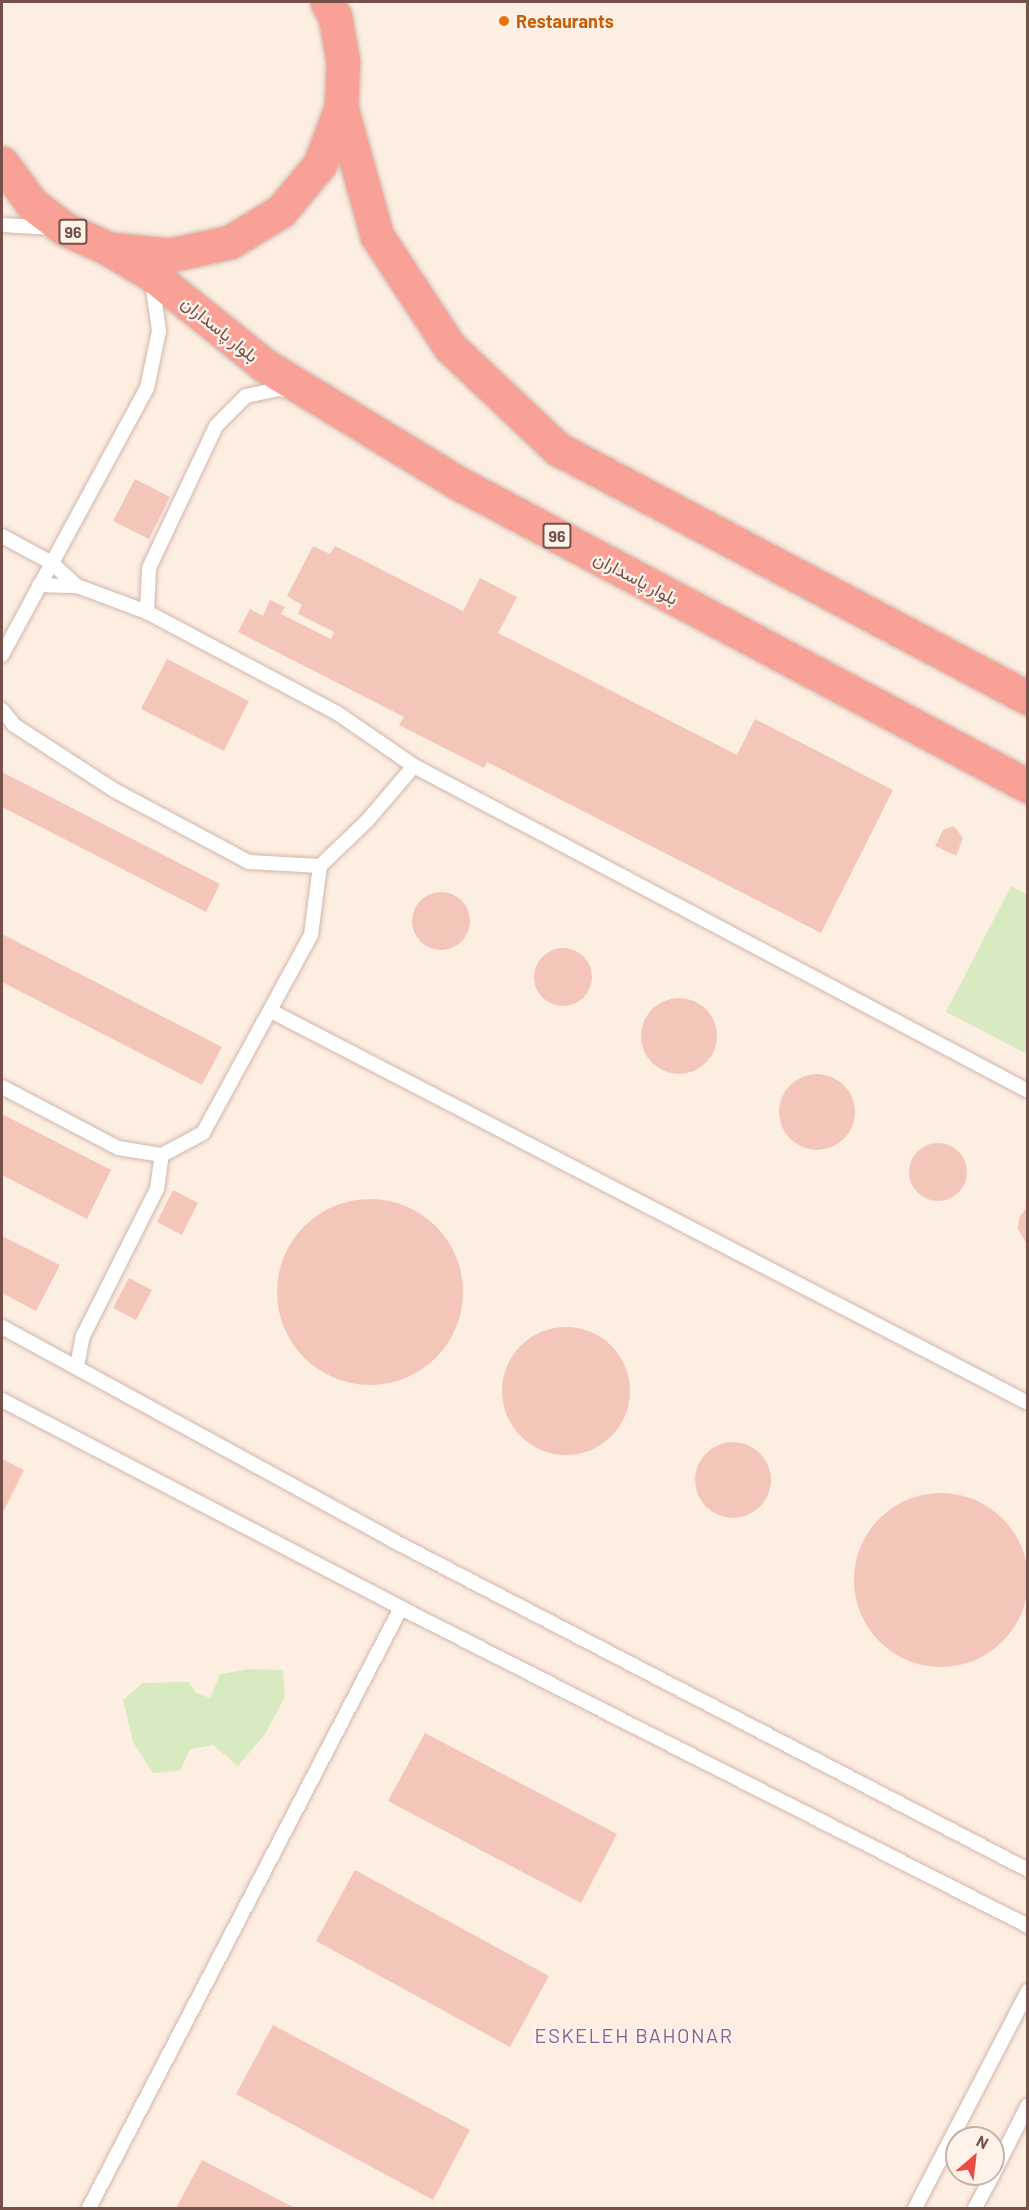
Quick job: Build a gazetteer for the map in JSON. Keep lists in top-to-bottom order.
{
  "streets": {
    "highway": ["96", "بلوار پاسداران"]
  },
  "crossings": [
    ["96", "بلوار پاسداران"]
  ],
  "districts": ["ESKELEH BAHONAR"],
  "places": ["Restaurants"],
  "north": "top right"
}
